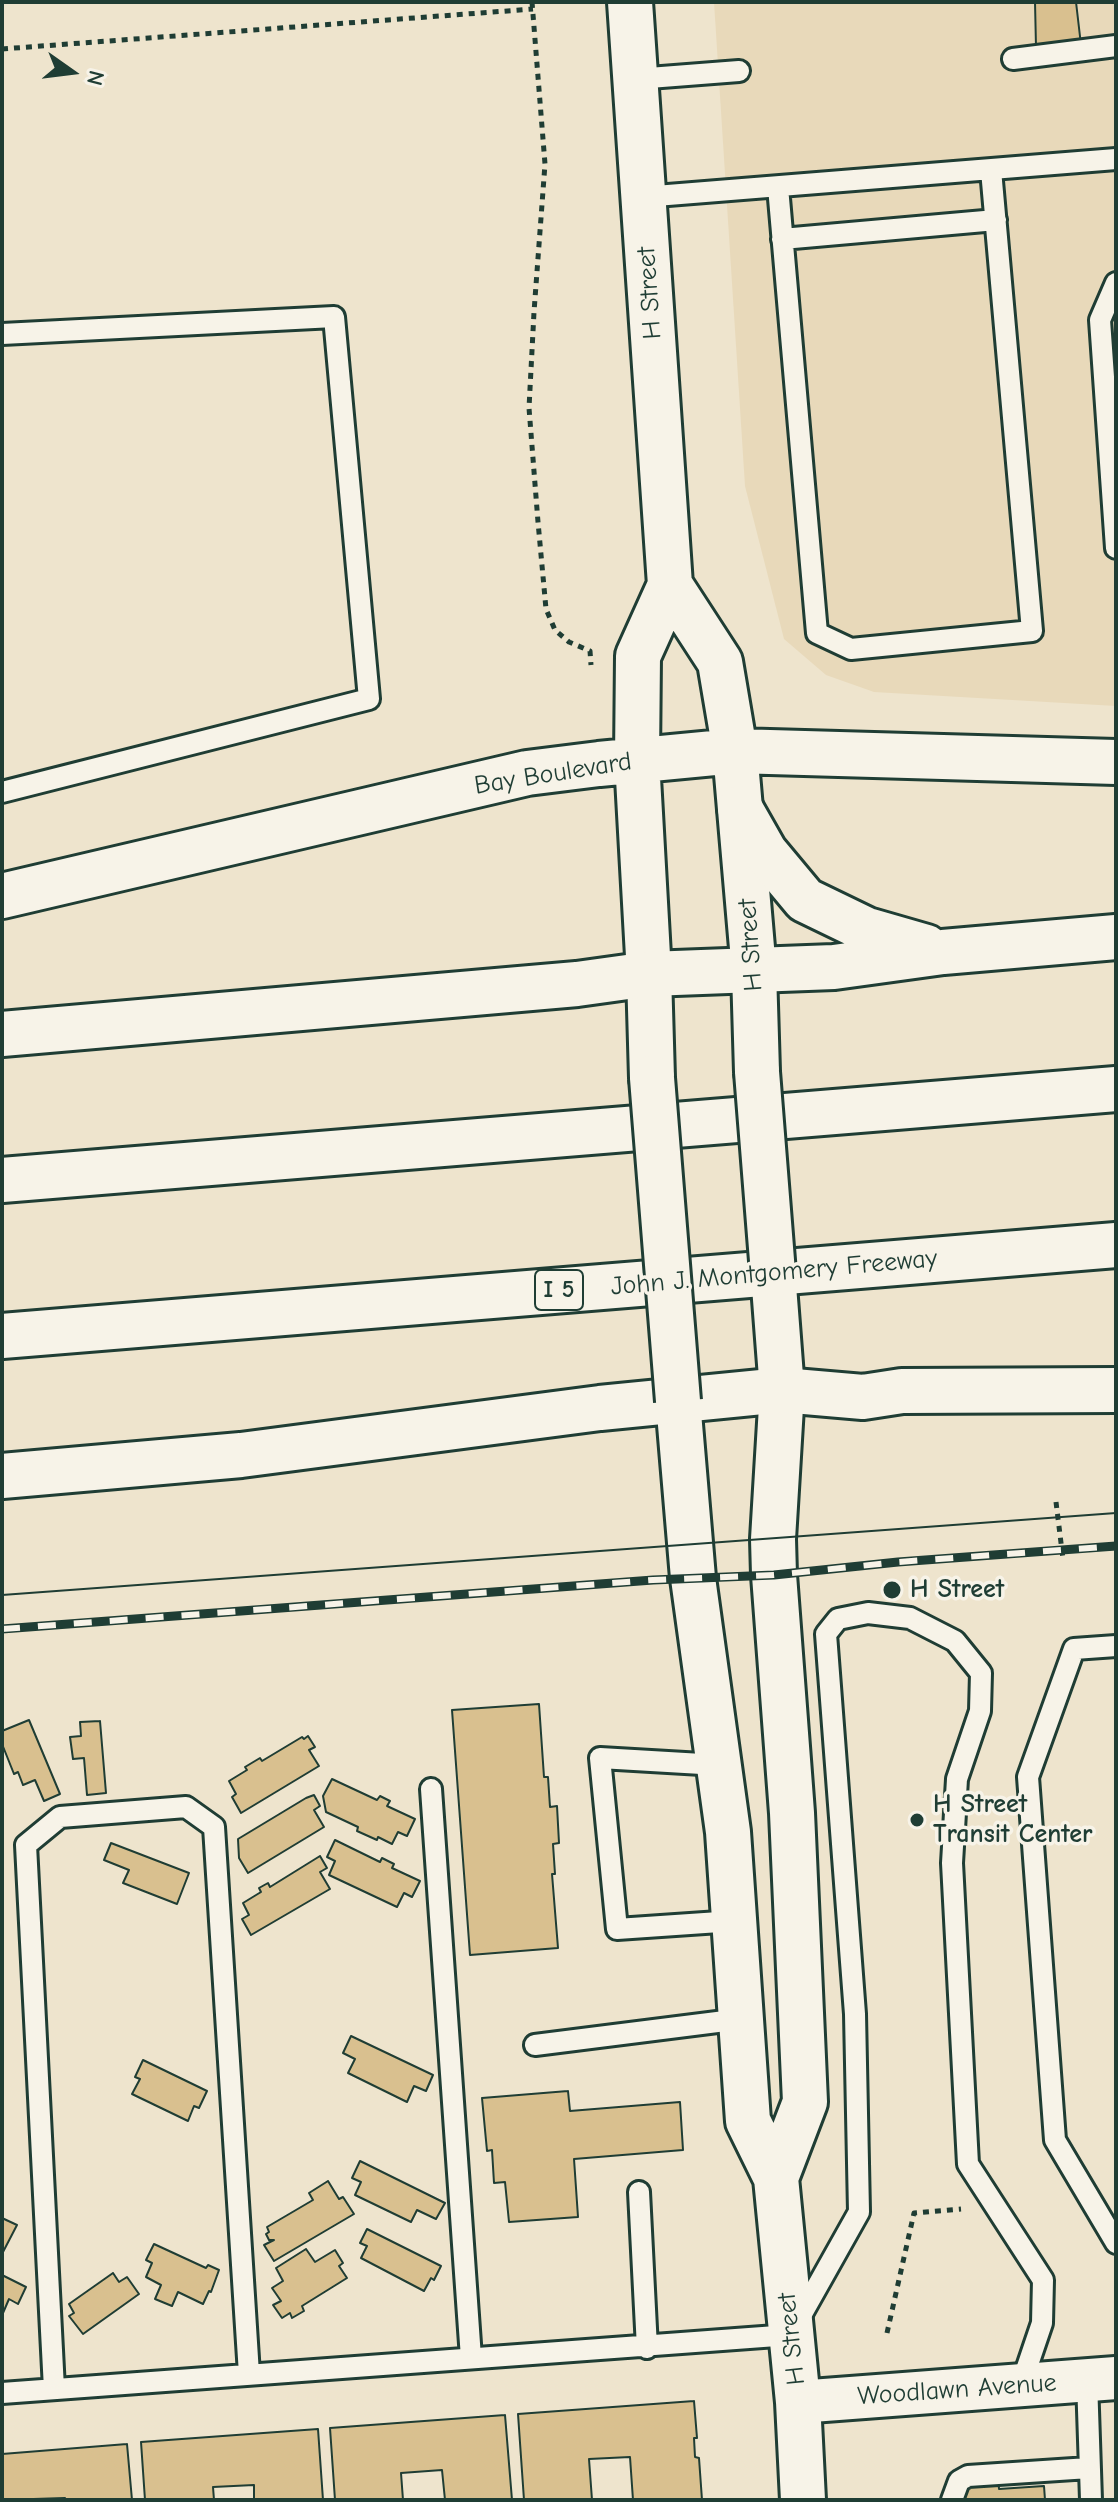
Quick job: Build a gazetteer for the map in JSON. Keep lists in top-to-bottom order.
{
  "streets": {
    "main road": [
      "H Street",
      "Bay Boulevard",
      "John J. Montgomery Freeway",
      "I 5"
    ],
    "street": ["Woodlawn Avenue"]
  },
  "crossings": [
    ["H Street", "Bay Boulevard"],
    ["H Street", "Woodlawn Avenue"]
  ],
  "places": ["H Street", "H Street Transit Center"],
  "north": "right"
}
